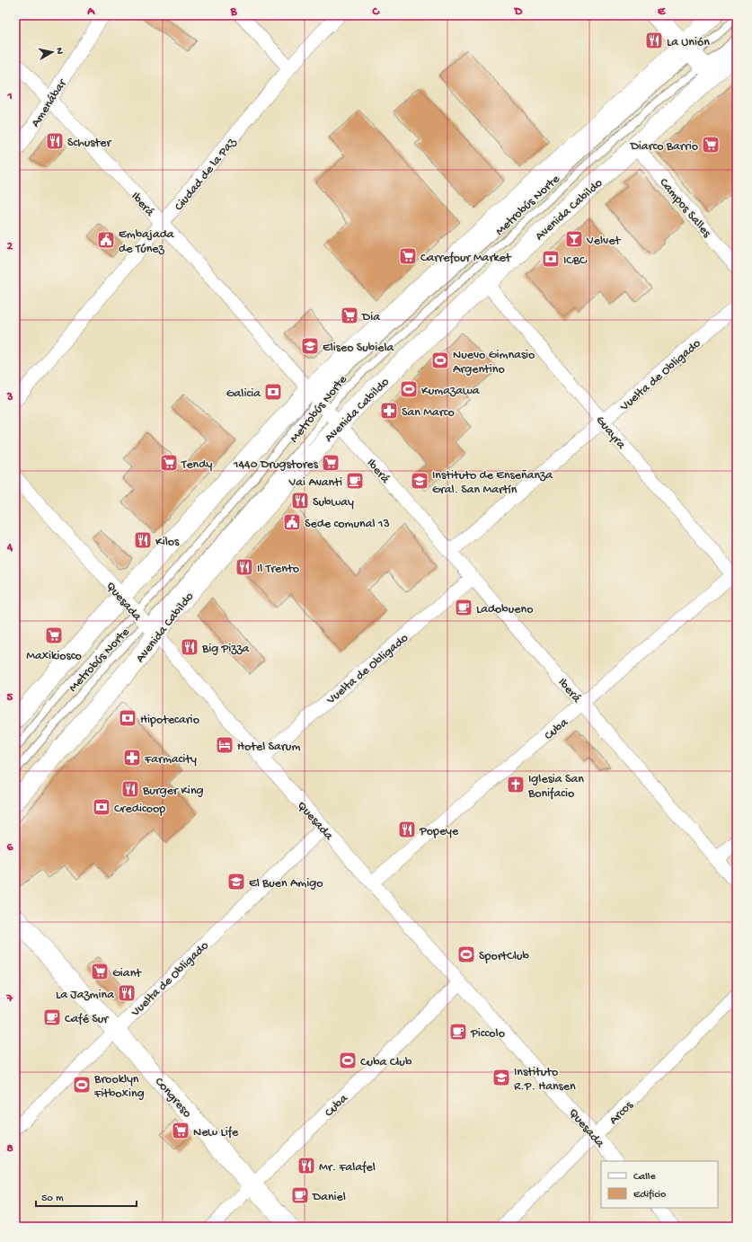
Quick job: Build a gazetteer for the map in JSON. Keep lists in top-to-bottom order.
{
  "streets": {
    "main road": ["Avenida Cabildo", "Congreso"],
    "street": [
      "Amenábar",
      "Ciudad de la Paz",
      "Iberá",
      "Campos Salles",
      "Vuelta de Obligado",
      "Guayra",
      "Quesada",
      "Cuba",
      "Arcos"
    ],
    "lane": ["Metrobús Norte"]
  },
  "crossings": [
    ["Amenábar", "Iberá"],
    ["Ciudad de la Paz", "Iberá"],
    ["Iberá", "Metrobús Norte"],
    ["Iberá", "Avenida Cabildo"],
    ["Iberá", "Vuelta de Obligado"],
    ["Iberá", "Cuba"],
    ["Metrobús Norte", "Avenida Cabildo"],
    ["Metrobús Norte", "Quesada"],
    ["Campos Salles", "Avenida Cabildo"],
    ["Avenida Cabildo", "Guayra"],
    ["Avenida Cabildo", "Quesada"],
    ["Vuelta de Obligado", "Guayra"],
    ["Vuelta de Obligado", "Quesada"],
    ["Vuelta de Obligado", "Congreso"],
    ["Guayra", "Cuba"],
    ["Quesada", "Cuba"],
    ["Quesada", "Arcos"],
    ["Cuba", "Congreso"]
  ],
  "places": {
    "restaurant": [
      "La Unión",
      "Schuster",
      "Subway",
      "Kilos",
      "Il Trento",
      "Big Pizza",
      "Burger King",
      "Popeye",
      "La Jazmina",
      "Mr. Falafel"
    ],
    "supermarket": [
      "Diarco Barrio",
      "Carrefour Market",
      "Dia",
      "Tendy",
      "1440 Drugstores",
      "Maxikiosco",
      "Giant",
      "New Life"
    ],
    "bar": ["Velvet"],
    "public building": ["Embajada de Túnez", "Sede comunal 13"],
    "bank": [
      "ICBC",
      "Galicia",
      "Hipotecario",
      "Credicoop"
    ],
    "school or university": [
      "Eliseo Subiela",
      "Instituto de Enseñanza Gral. San Martín",
      "El Buen Amigo",
      "Instituto R.P. Hansen"
    ],
    "sports": [
      "Nuevo Gimnasio Argentino",
      "Kumazawa",
      "SportClub",
      "Cuba Club",
      "Brooklyn Fitboxing"
    ],
    "pharmacy": ["San Marco", "Farmacity"],
    "cafe": [
      "Vai Avanti",
      "Ladobueno",
      "Café Sur",
      "Piccolo",
      "Daniel"
    ],
    "hotel": ["Hotel Sarum"],
    "church": ["Iglesia San Bonifacio"]
  },
  "legend": ["Calle", "Edificio"],
  "scale_bar": "50 m",
  "north": "right",
  "grid": {
    "columns": [
      "A",
      "B",
      "C",
      "D",
      "E"
    ],
    "rows": [
      "1",
      "2",
      "3",
      "4",
      "5",
      "6",
      "7",
      "8"
    ]
  }
}
